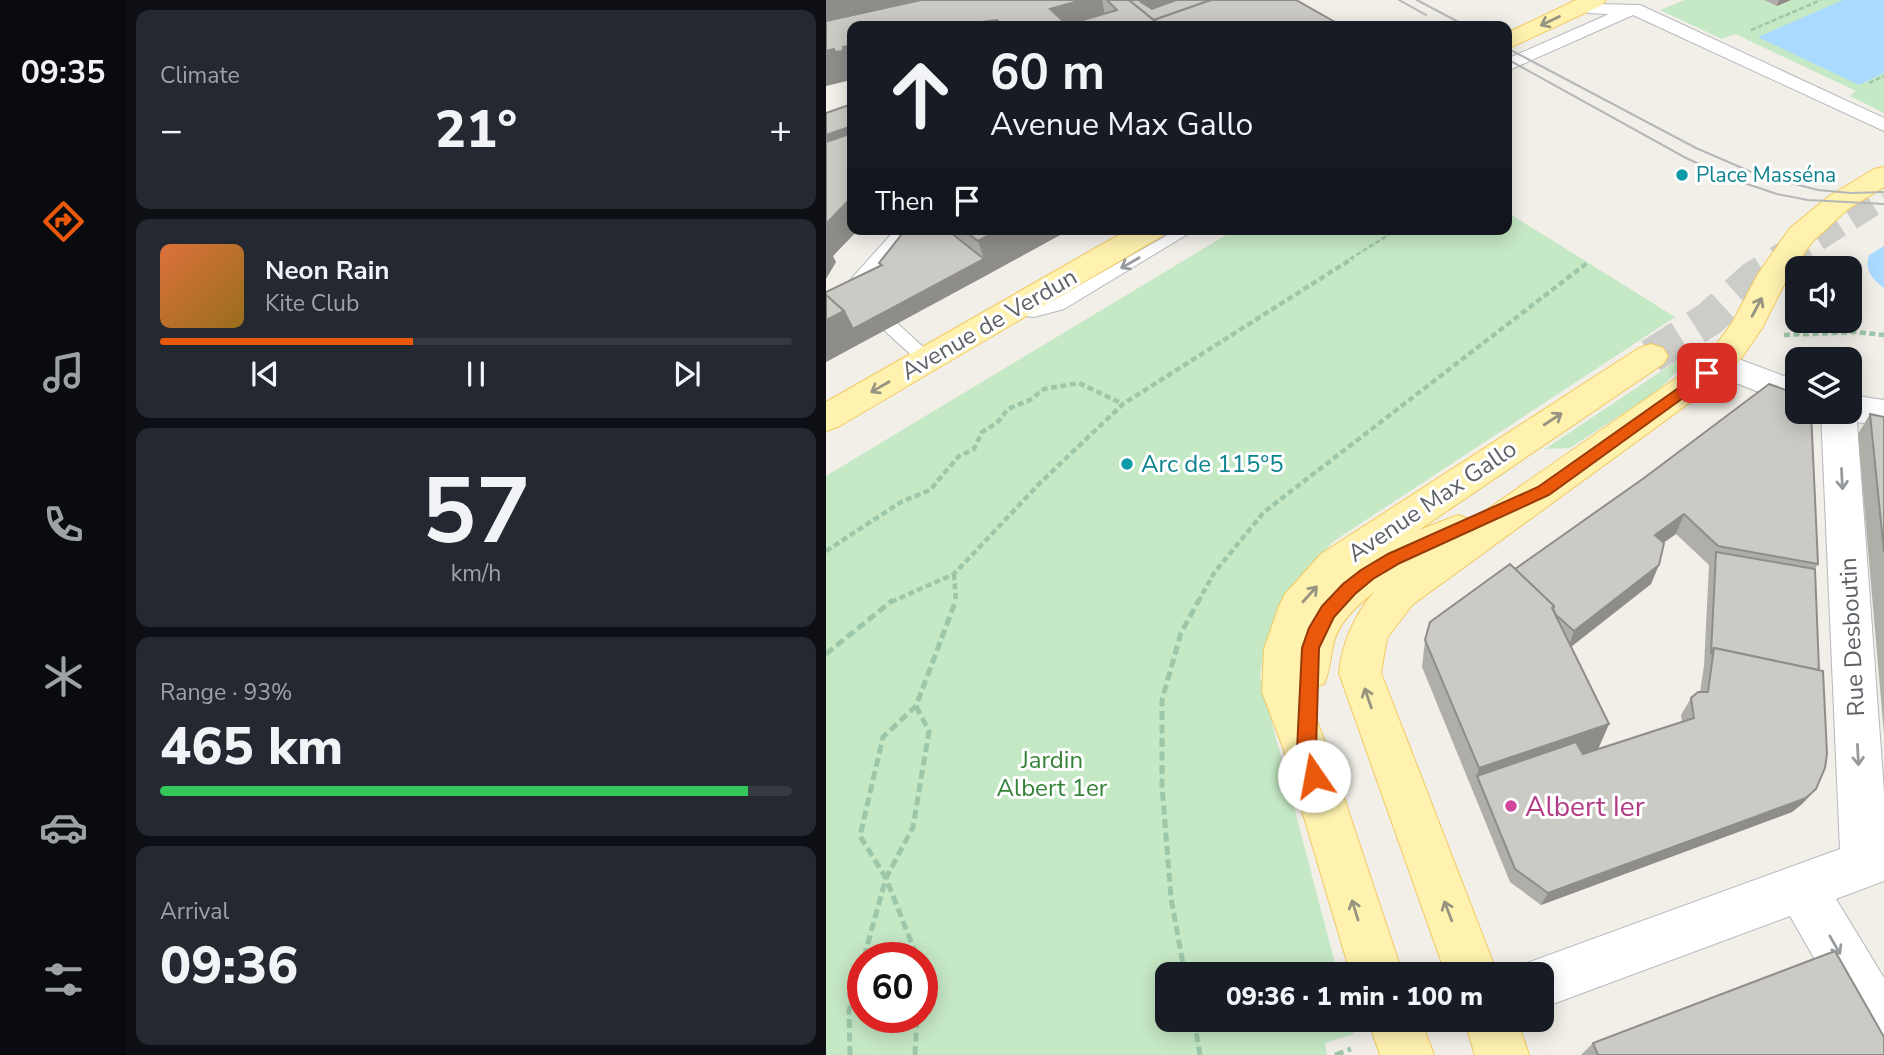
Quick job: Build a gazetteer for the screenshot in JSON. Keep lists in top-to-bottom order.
{
  "streets": {
    "main road": ["Avenue de Verdun", "Avenue Max Gallo"],
    "street": ["Rue Desboutin"]
  },
  "one_way": ["Avenue Max Gallo", "Rue Desboutin"],
  "parks": ["Jardin Albert 1er"],
  "places": ["Place Masséna", "Arc de 115°5", "Albert Ier"],
  "page": {
    "tabs": "09:35",
    "tile": [
      "Climate",
      ["57", "km/h"],
      ["Range · 93%", "465 km"],
      ["Arrival", "09:36"]
    ],
    "turn": ["60 m", "Avenue Max Gallo"],
    "heat": ["−", "21°", "+"],
    "then": "Then",
    "song": ["Neon Rain", "Kite Club"],
    "limit": "60",
    "trip": "09:36 · 1 min · 100 m"
  }
}
